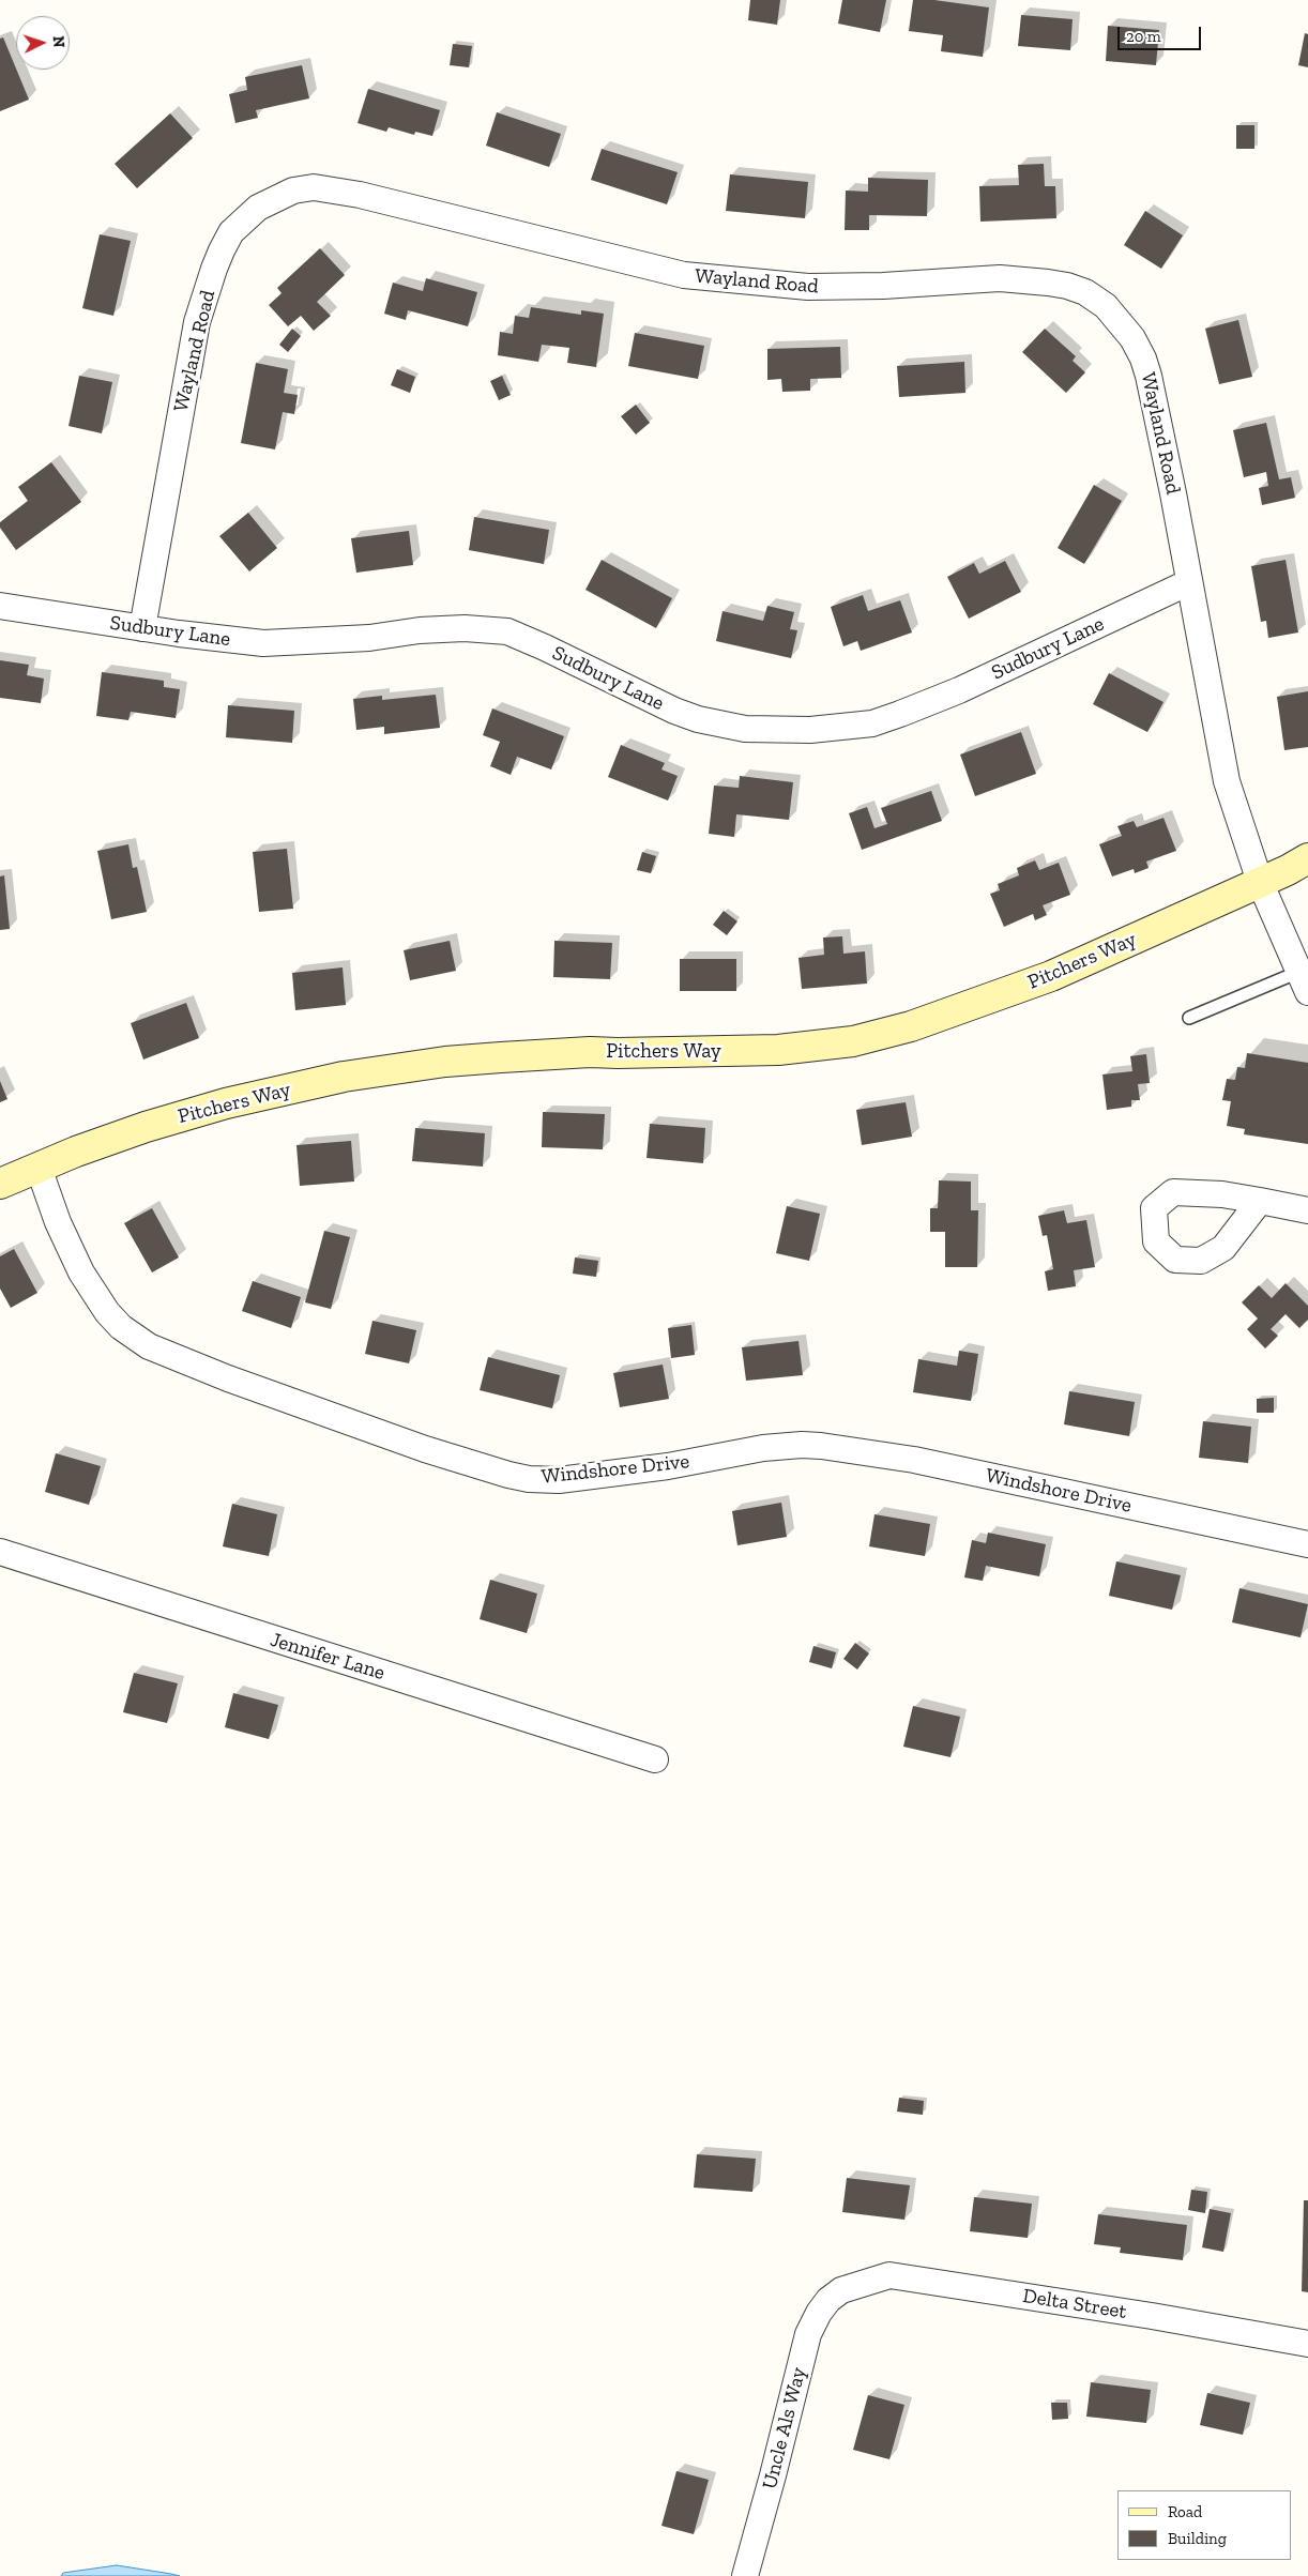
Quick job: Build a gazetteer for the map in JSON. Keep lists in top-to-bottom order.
{
  "streets": {
    "main road": ["Pitchers Way"],
    "street": [
      "Wayland Road",
      "Sudbury Lane",
      "Windshore Drive",
      "Jennifer Lane",
      "Delta Street",
      "Uncle Als Way"
    ]
  },
  "crossings": [
    ["Wayland Road", "Sudbury Lane"],
    ["Wayland Road", "Pitchers Way"],
    ["Pitchers Way", "Windshore Drive"],
    ["Delta Street", "Uncle Als Way"]
  ],
  "legend": ["Road", "Building"],
  "scale_bar": "20 m",
  "north": "right"
}
